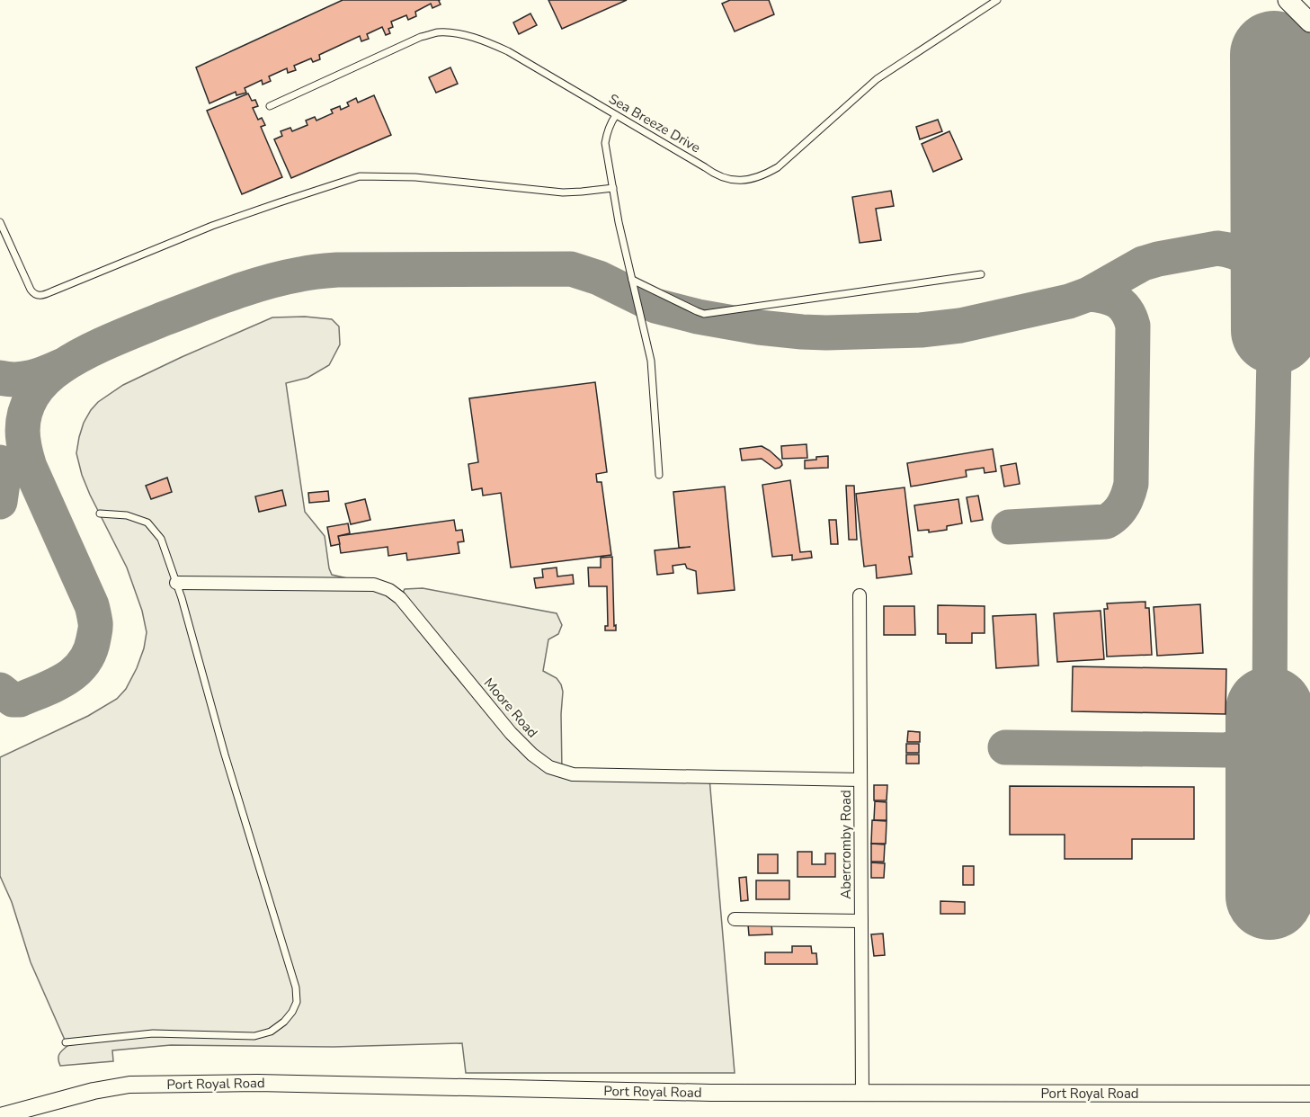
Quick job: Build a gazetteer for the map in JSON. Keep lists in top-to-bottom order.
{
  "streets": {
    "main road": ["Port Royal Road"],
    "street": ["Moore Road", "Abercromby Road"],
    "lane": ["Sea Breeze Drive"]
  },
  "crossings": [
    ["Moore Road", "Abercromby Road"],
    ["Abercromby Road", "Port Royal Road"]
  ]
}
